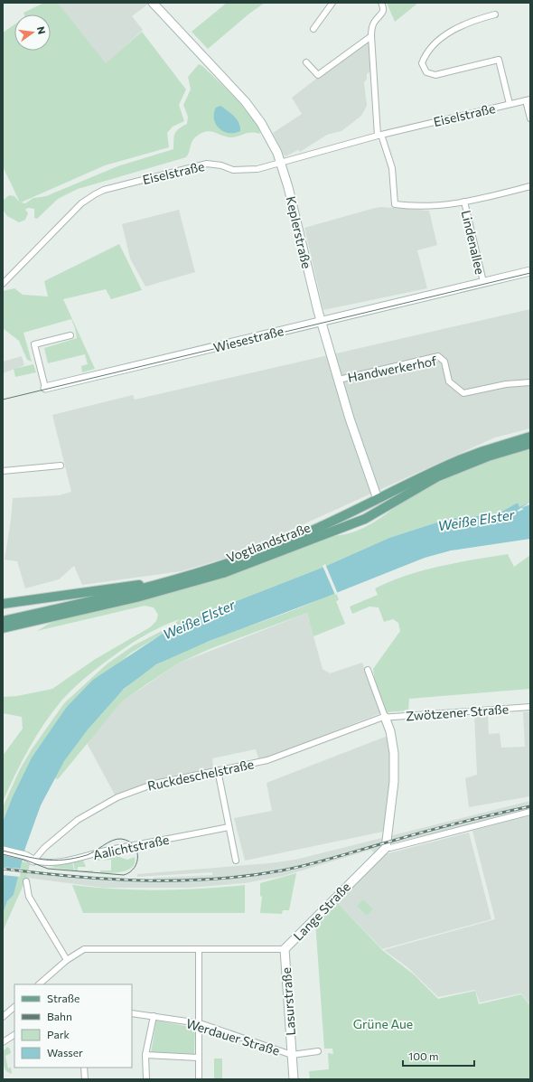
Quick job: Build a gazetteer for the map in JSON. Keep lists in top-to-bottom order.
{
  "streets": {
    "main road": ["Vogtlandstraße"],
    "street": [
      "Eiselstraße",
      "Keplerstraße",
      "Lindenallee",
      "Wiesestraße",
      "Handwerkerhof",
      "Zwötzener Straße",
      "Ruckdeschelstraße",
      "Aalichtstraße",
      "Lange Straße",
      "Lasurstraße",
      "Werdauer Straße"
    ]
  },
  "crossings": [
    ["Eiselstraße", "Keplerstraße"],
    ["Keplerstraße", "Wiesestraße"],
    ["Keplerstraße", "Handwerkerhof"],
    ["Keplerstraße", "Vogtlandstraße"],
    ["Lindenallee", "Wiesestraße"],
    ["Zwötzener Straße", "Ruckdeschelstraße"],
    ["Ruckdeschelstraße", "Aalichtstraße"],
    ["Lange Straße", "Lasurstraße"],
    ["Lasurstraße", "Werdauer Straße"]
  ],
  "water": ["Weiße Elster"],
  "parks": ["Grüne Aue"],
  "legend": [
    "Straße",
    "Bahn",
    "Park",
    "Wasser"
  ],
  "scale_bar": "100 m",
  "north": "right"
}
